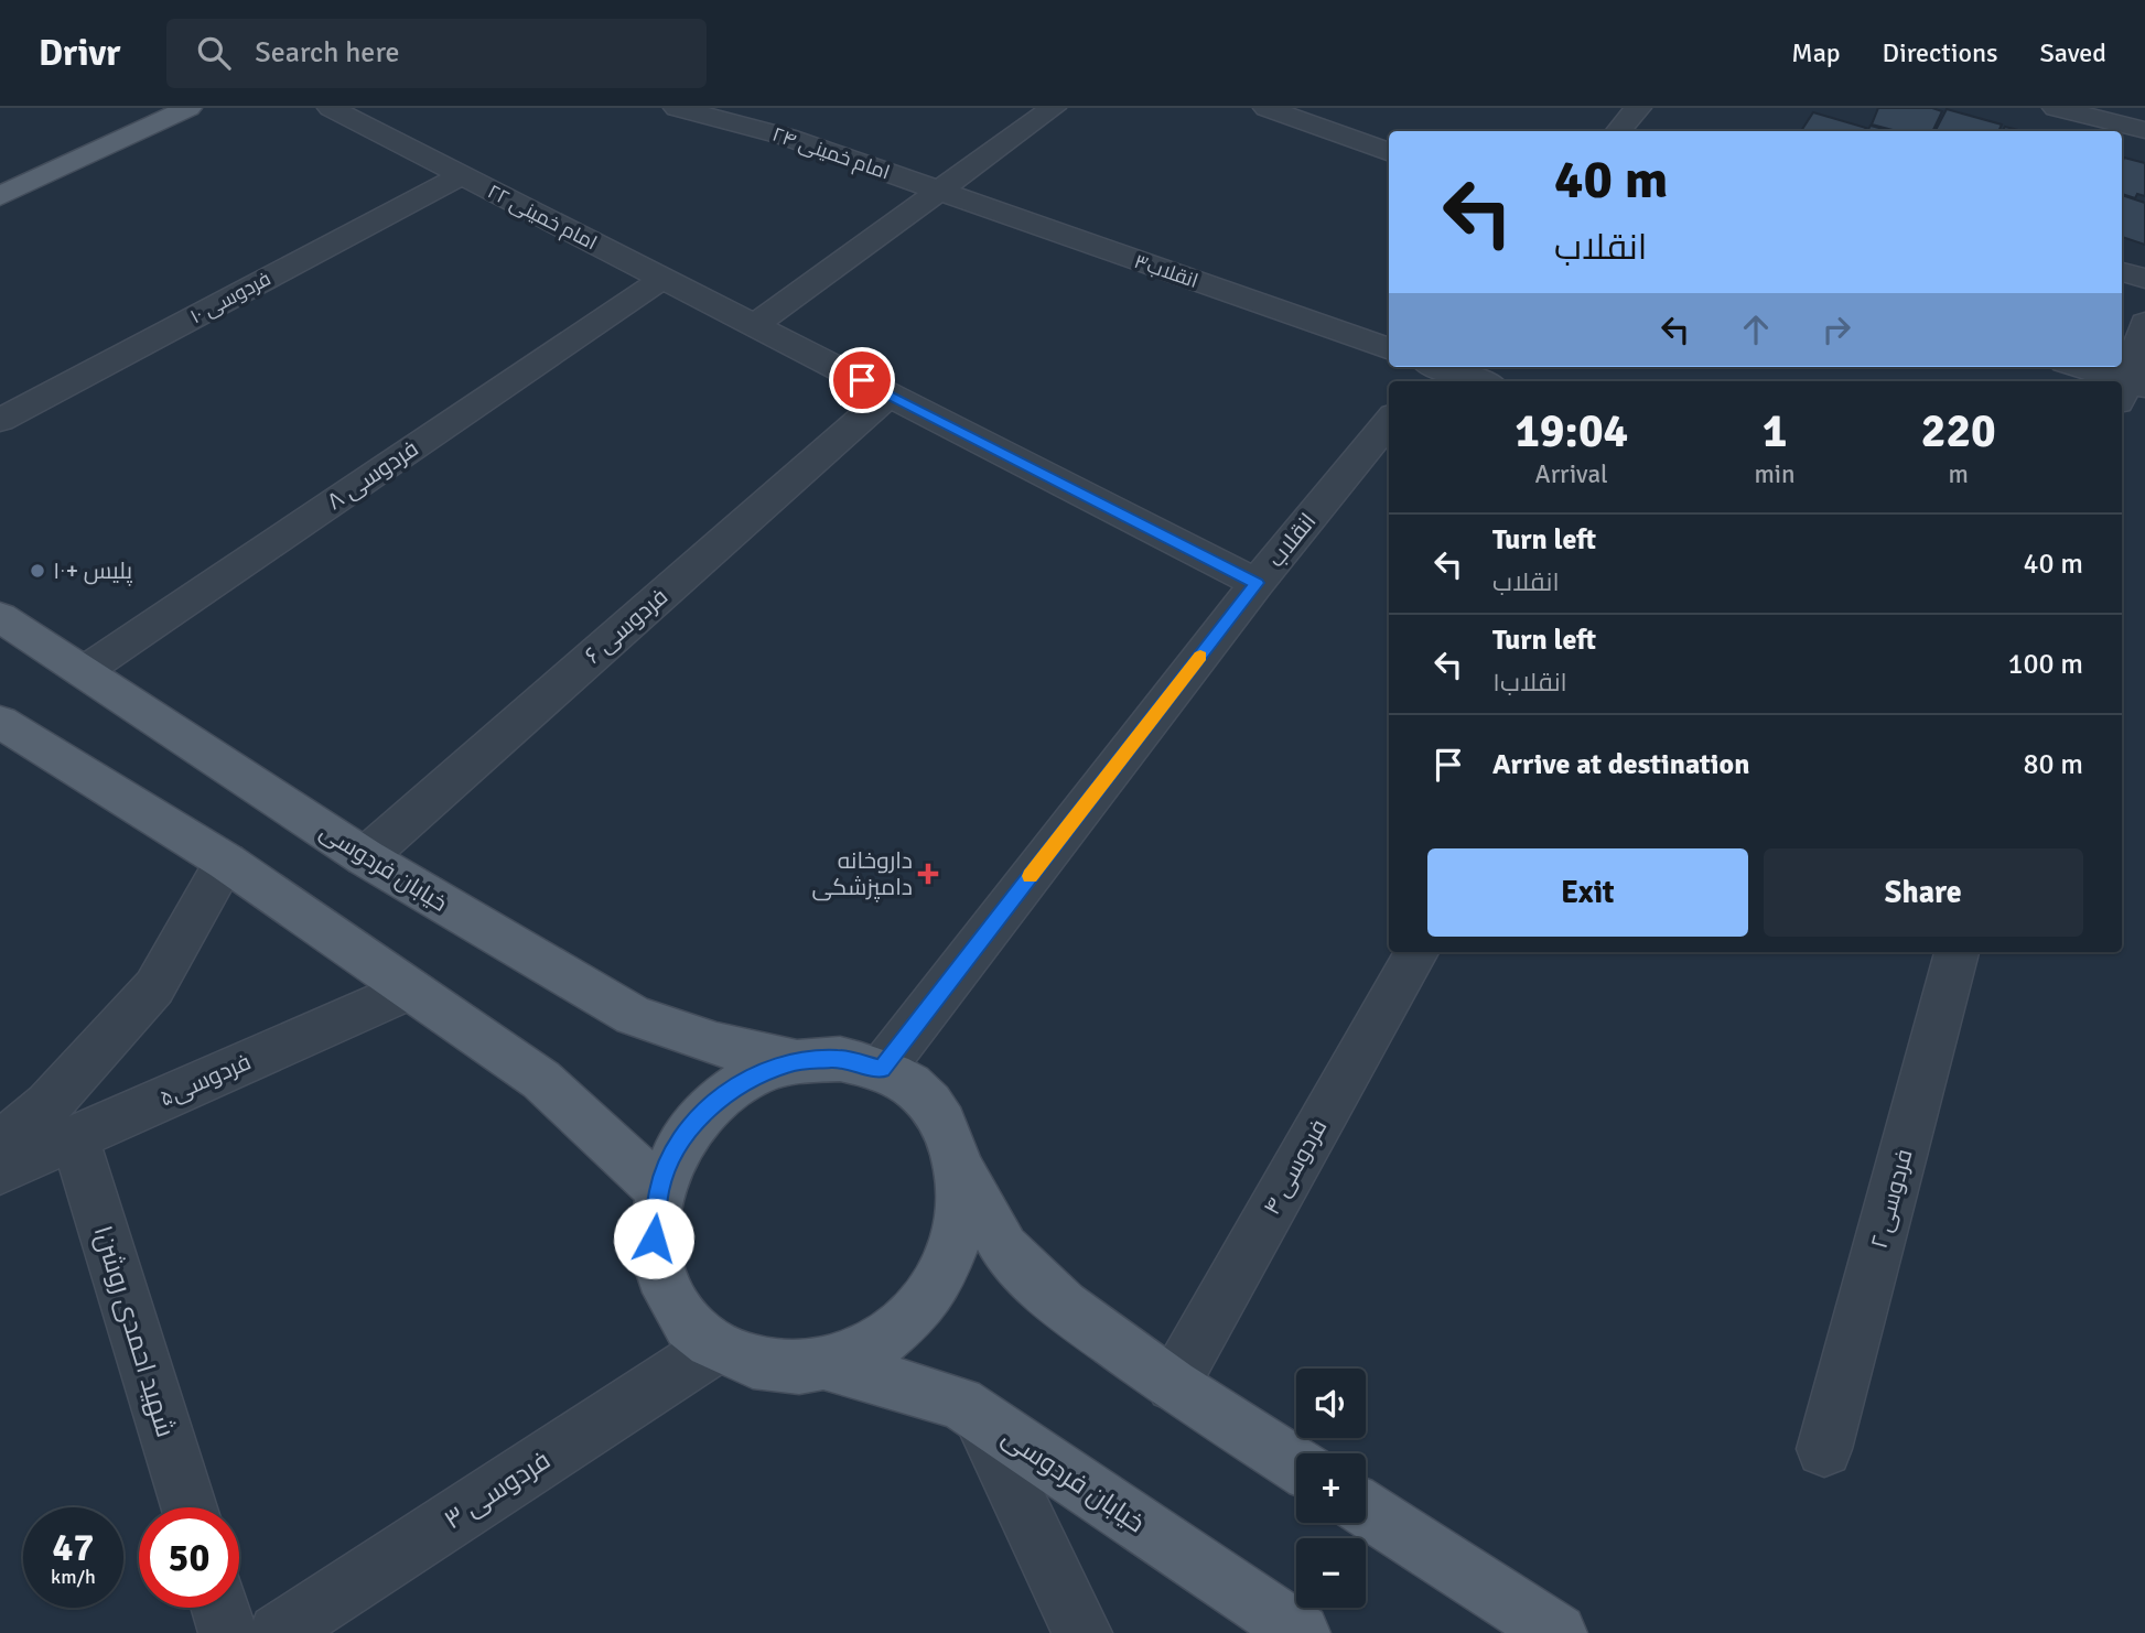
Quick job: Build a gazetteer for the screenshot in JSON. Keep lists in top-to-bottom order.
{
  "streets": {
    "main road": ["خیابان فردوسی"],
    "street": [
      "امام خمینی ۲۴",
      "امام خمینی ۲۲",
      "انقلاب۳",
      "فردوسی ۱۰",
      "فردوسی ۸",
      "انقلاب",
      "فردوسی ۶",
      "فردوسی۵",
      "فردوسی ۴",
      "فردوسی ۲",
      "شهید احمدی روشن۱",
      "فردوسی ۳"
    ]
  },
  "crossings": [
    ["امام خمینی ۲۴", "انقلاب۳"],
    ["امام خمینی ۲۲", "فردوسی ۱۰"],
    ["امام خمینی ۲۲", "فردوسی ۸"],
    ["امام خمینی ۲۲", "انقلاب"],
    ["امام خمینی ۲۲", "فردوسی ۶"],
    ["فردوسی ۸", "خیابان فردوسی"],
    ["فردوسی ۶", "خیابان فردوسی"],
    ["فردوسی۵", "شهید احمدی روشن۱"]
  ],
  "places": {
    "other": ["پلیس +۱۰"],
    "health": ["داروخانه دامپزشکی"]
  },
  "page": {
    "header": "Drivr",
    "search": "Search here",
    "nav": ["Map", "Directions", "Saved"],
    "turn": ["40 m", "انقلاب"],
    "eta": [
      "19:04",
      "Arrival",
      "1",
      "min",
      "220",
      "m"
    ],
    "list": [
      {
        "name": "Turn left",
        "note": "انقلاب",
        "value": "40 m"
      },
      {
        "name": "Turn left",
        "note": "انقلاب۱",
        "value": "100 m"
      },
      {
        "name": "Arrive at destination",
        "value": "80 m"
      }
    ],
    "buttons": ["Exit", "Share"],
    "map_buttons": ["+", "−"],
    "speed": "47 km/h",
    "limit": "50"
  }
}
